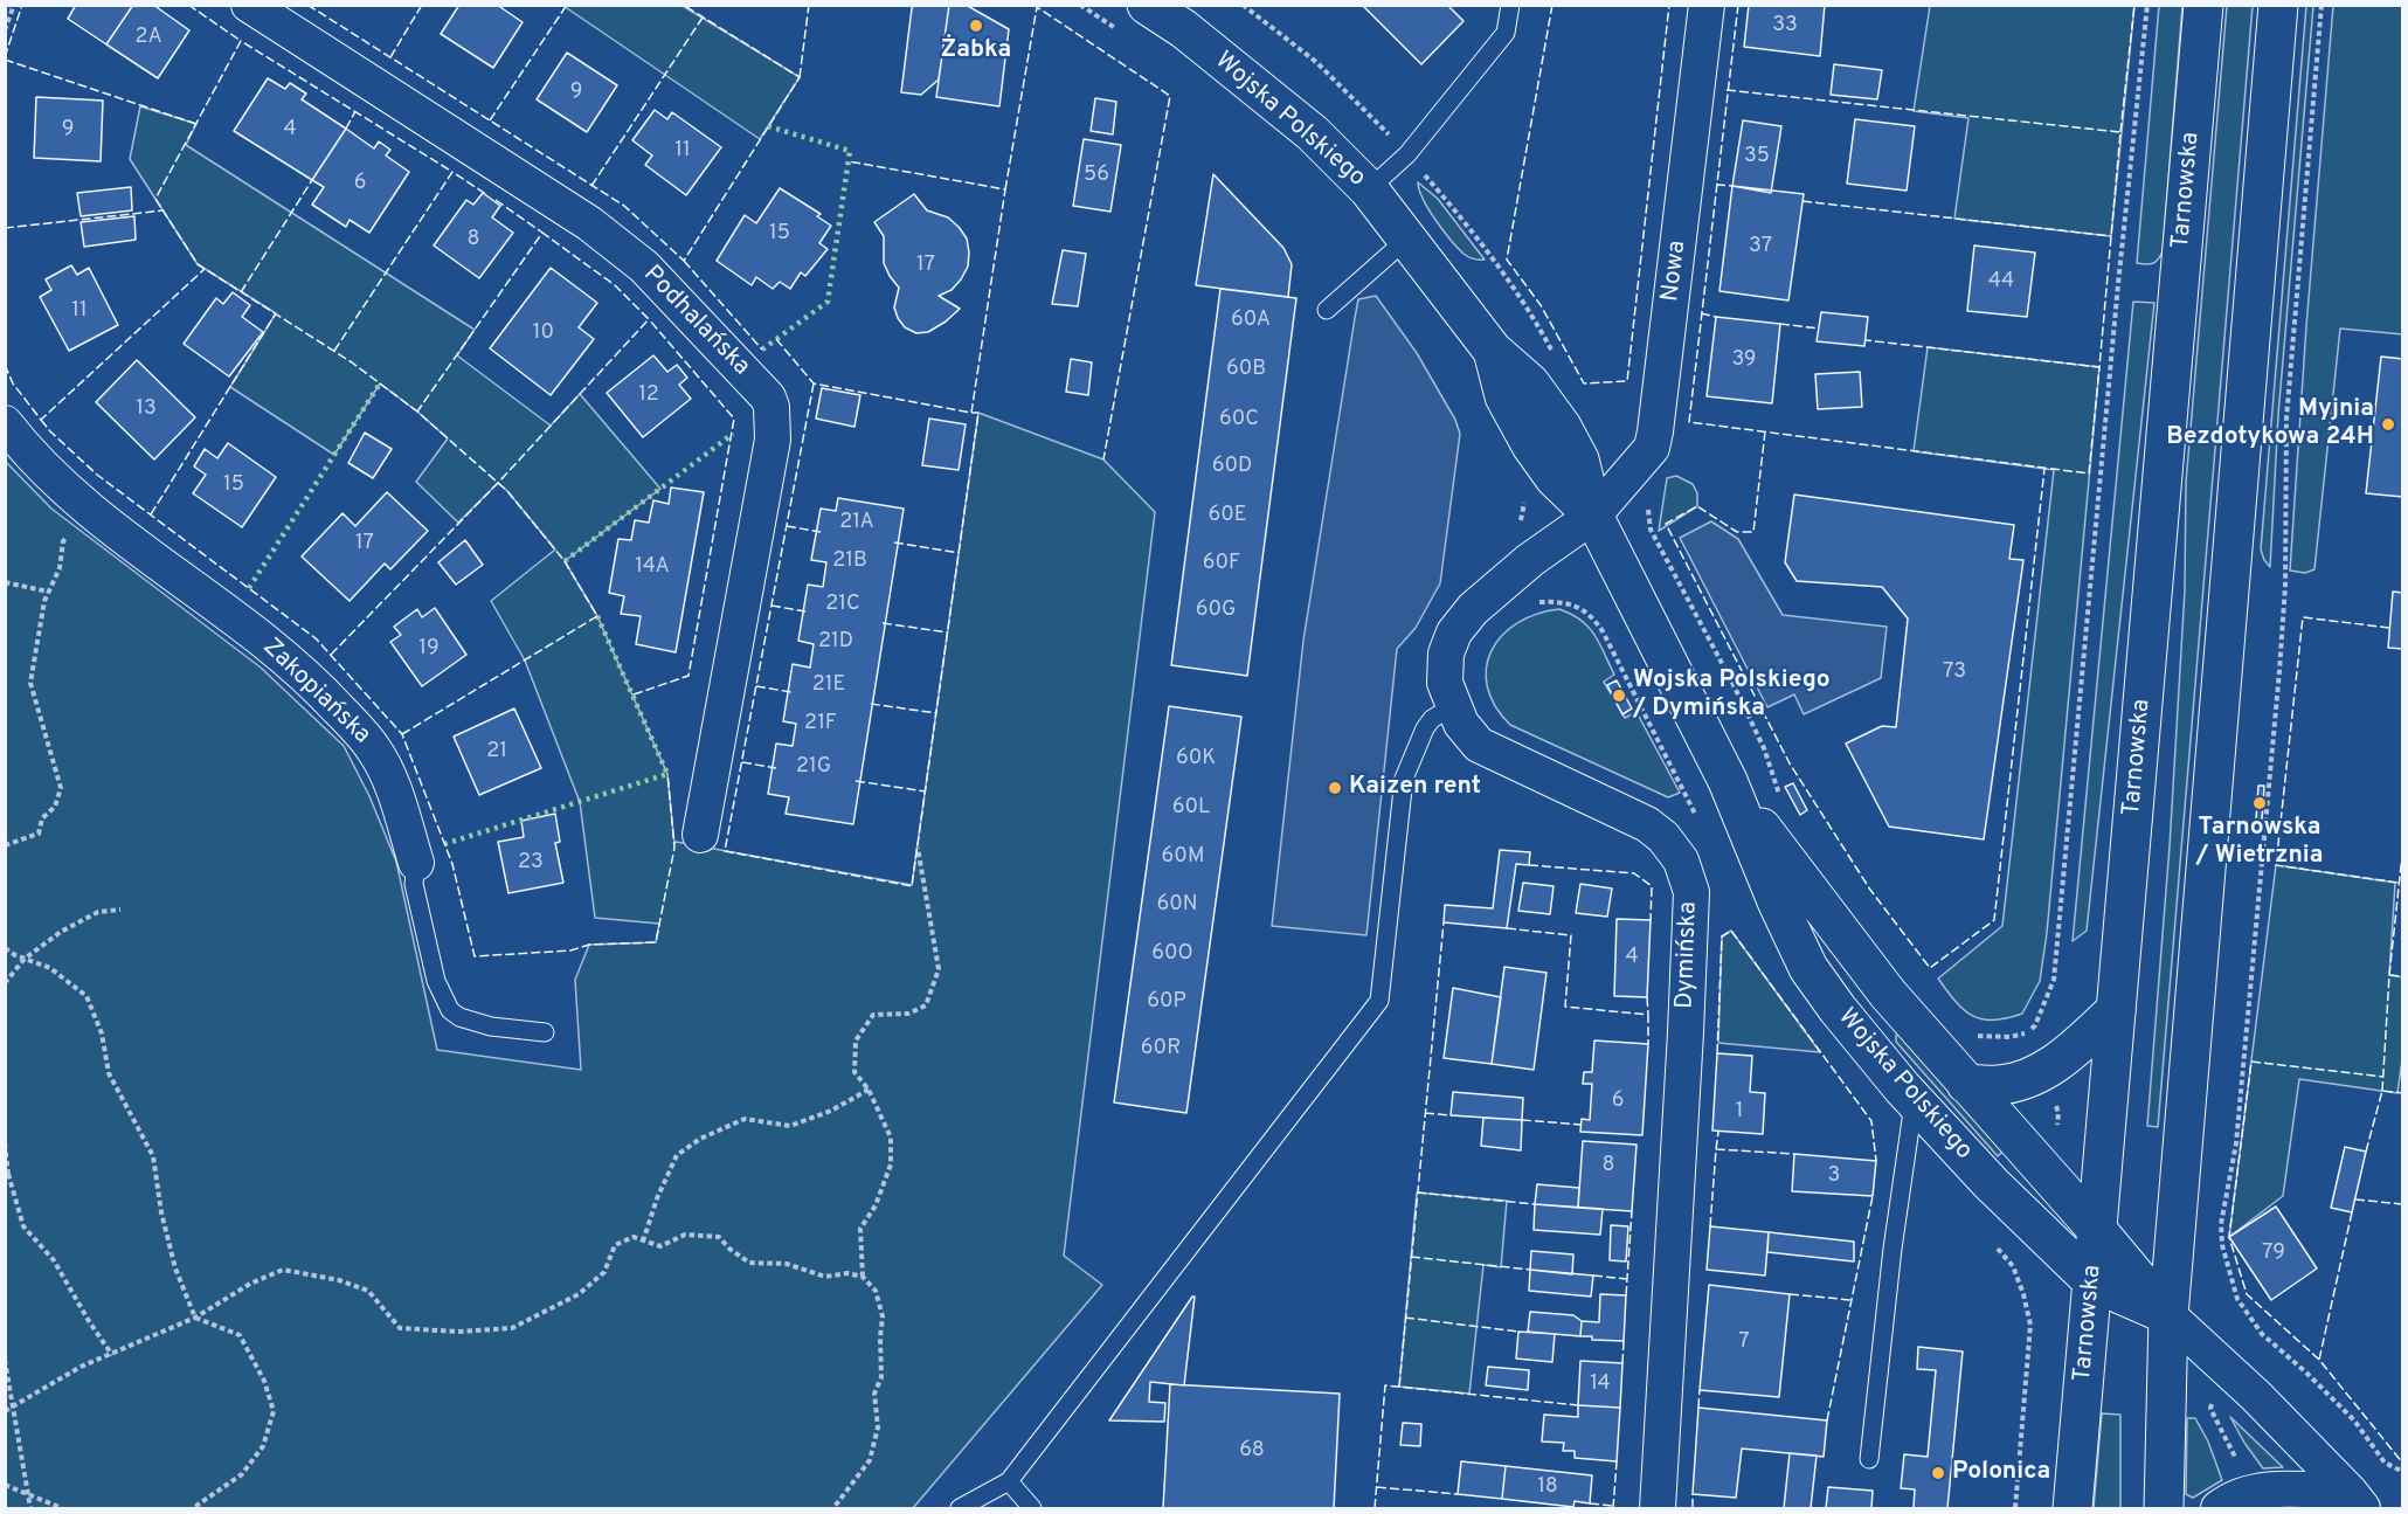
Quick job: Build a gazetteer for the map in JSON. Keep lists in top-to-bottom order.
{
  "streets": {
    "main road": ["Wojska Polskiego", "Tarnowska"],
    "street": [
      "Nowa",
      "Podhalańska",
      "Zakopiańska",
      "Dymińska"
    ]
  },
  "crossings": [
    ["Wojska Polskiego", "Tarnowska"],
    ["Wojska Polskiego", "Nowa"],
    ["Wojska Polskiego", "Dymińska"],
    ["Nowa", "Dymińska"]
  ],
  "places": [
    "Żabka",
    "Myjnia Bezdotykowa 24H",
    "Wojska Polskiego / Dymińska",
    "Kaizen rent",
    "Tarnowska / Wietrznia",
    "Polonica"
  ],
  "house_numbers": [
    "33",
    "2A",
    "9",
    "9",
    "4",
    "11",
    "35",
    "56",
    "6",
    "15",
    "8",
    "37",
    "17",
    "44",
    "11",
    "60A",
    "10",
    "39",
    "60B",
    "12",
    "13",
    "60C",
    "60D",
    "15",
    "60E",
    "21A",
    "17",
    "21B",
    "60F",
    "14A",
    "21C",
    "60G",
    "21D",
    "19",
    "73",
    "21E",
    "21F",
    "21",
    "60K",
    "21G",
    "60L",
    "60M",
    "23",
    "60N",
    "60O",
    "4",
    "60P",
    "60R",
    "6",
    "1",
    "8",
    "3",
    "79",
    "7",
    "14",
    "68",
    "18"
  ]
}
